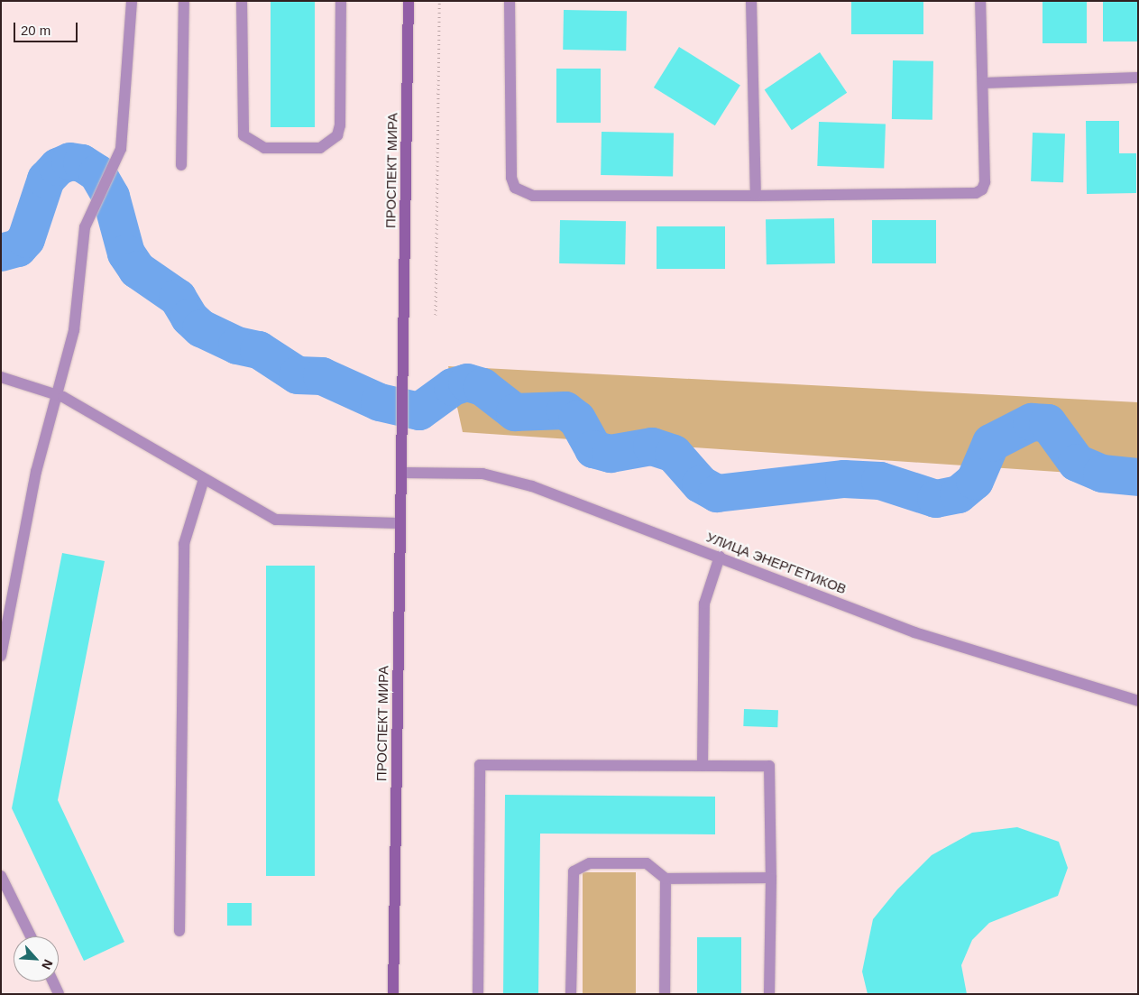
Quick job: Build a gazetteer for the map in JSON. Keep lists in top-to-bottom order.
{
  "streets": {
    "main road": ["ПРОСПЕКТ МИРА"],
    "street": ["УЛИЦА ЭНЕРГЕТИКОВ"]
  },
  "crossings": [
    ["ПРОСПЕКТ МИРА", "УЛИЦА ЭНЕРГЕТИКОВ"]
  ],
  "scale_bar": "20 m",
  "north": "bottom right"
}
